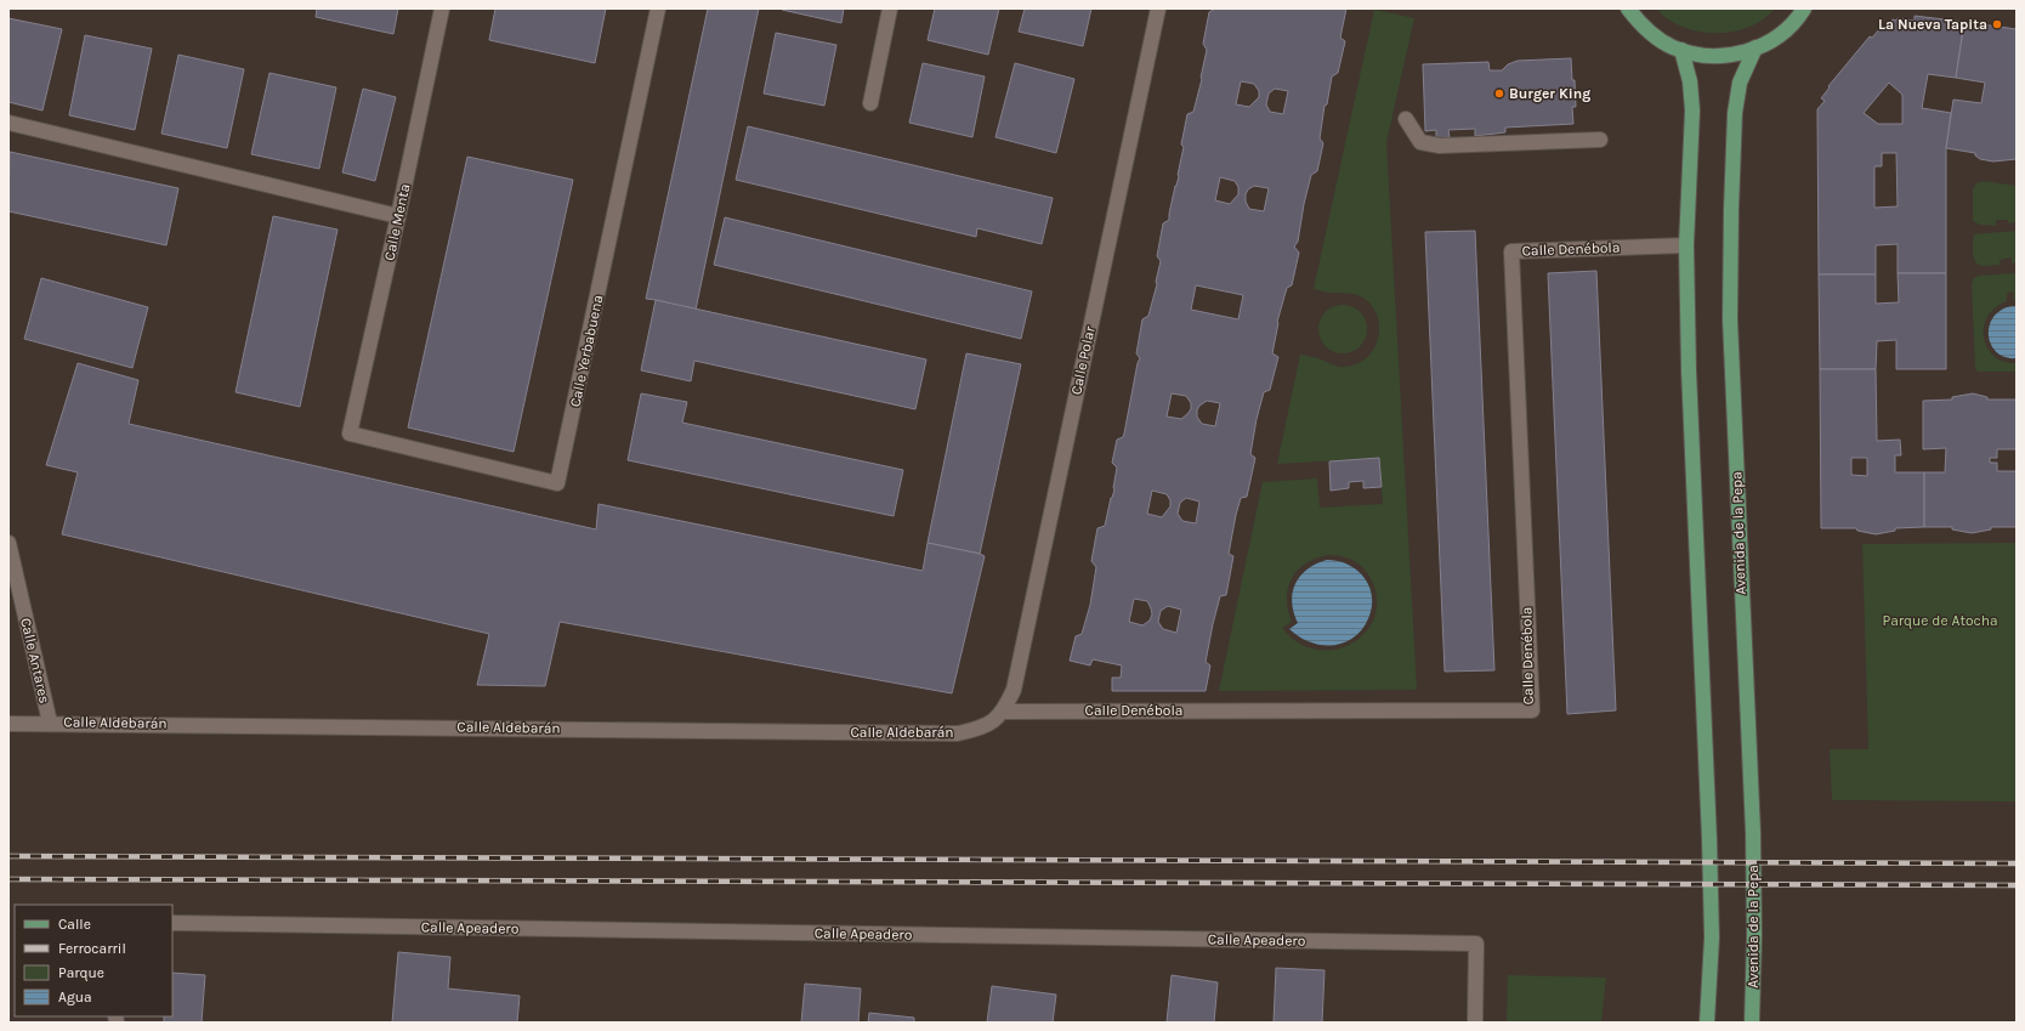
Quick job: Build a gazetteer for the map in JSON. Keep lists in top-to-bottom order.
{
  "streets": {
    "main road": ["Avenida de la Pepa"],
    "street": [
      "Calle Menta",
      "Calle Denébola",
      "Calle Yerbabuena",
      "Calle Polar",
      "Calle Antares",
      "Calle Aldebarán",
      "Calle Apeadero"
    ]
  },
  "crossings": [
    ["Calle Menta", "Calle Yerbabuena"],
    ["Calle Denébola", "Calle Polar"],
    ["Calle Denébola", "Calle Aldebarán"],
    ["Calle Polar", "Calle Aldebarán"],
    ["Calle Antares", "Calle Aldebarán"]
  ],
  "parks": ["Parque de Atocha"],
  "places": ["La Nueva Tapita", "Burger King"],
  "legend": [
    "Calle",
    "Ferrocarril",
    "Parque",
    "Agua"
  ]
}
